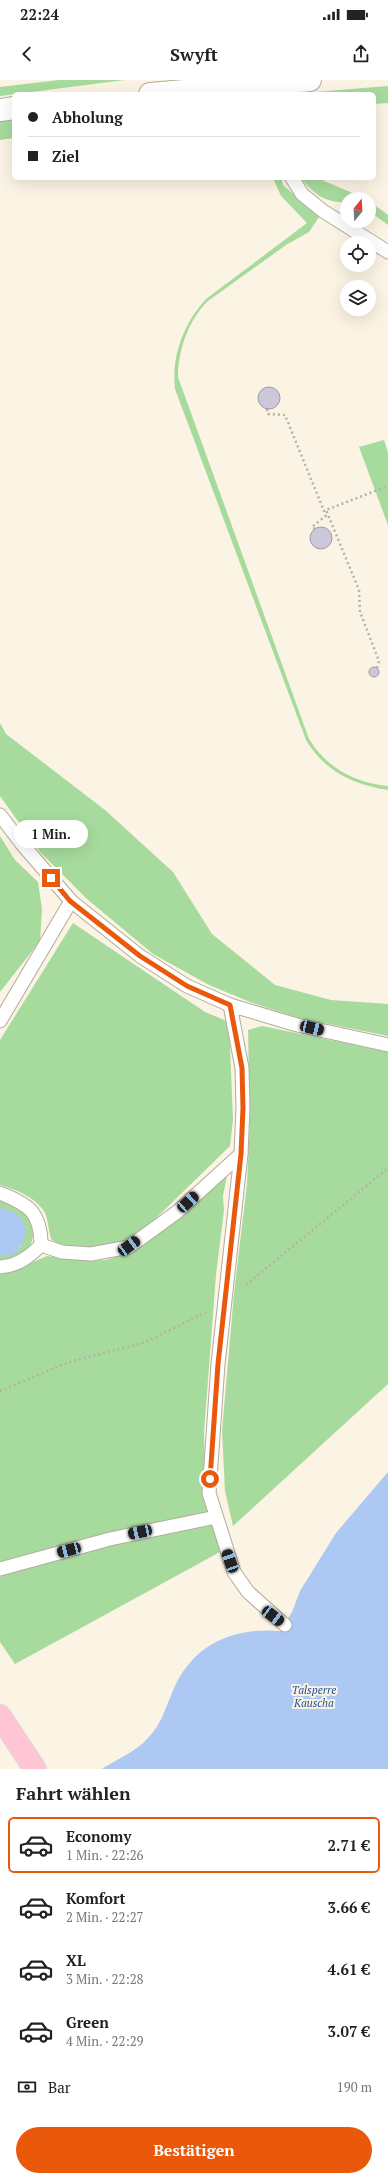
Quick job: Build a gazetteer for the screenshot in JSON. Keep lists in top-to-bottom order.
{
  "water": ["Talsperre Kauscha"],
  "north": "top",
  "page": {
    "status": "22:24",
    "header": "Swyft",
    "banner": ["Abholung", "Ziel"],
    "bubble": "1 Min.",
    "heading": "Fahrt wählen",
    "list": [
      {
        "name": "Economy",
        "note": "1 Min. · 22:26",
        "value": "2.71 €"
      },
      {
        "name": "Komfort",
        "note": "2 Min. · 22:27",
        "value": "3.66 €"
      },
      {
        "name": "XL",
        "note": "3 Min. · 22:28",
        "value": "4.61 €"
      },
      {
        "name": "Green",
        "note": "4 Min. · 22:29",
        "value": "3.07 €"
      }
    ],
    "pay": ["Bar", "190 m"],
    "buttons": "Bestätigen"
  }
}
